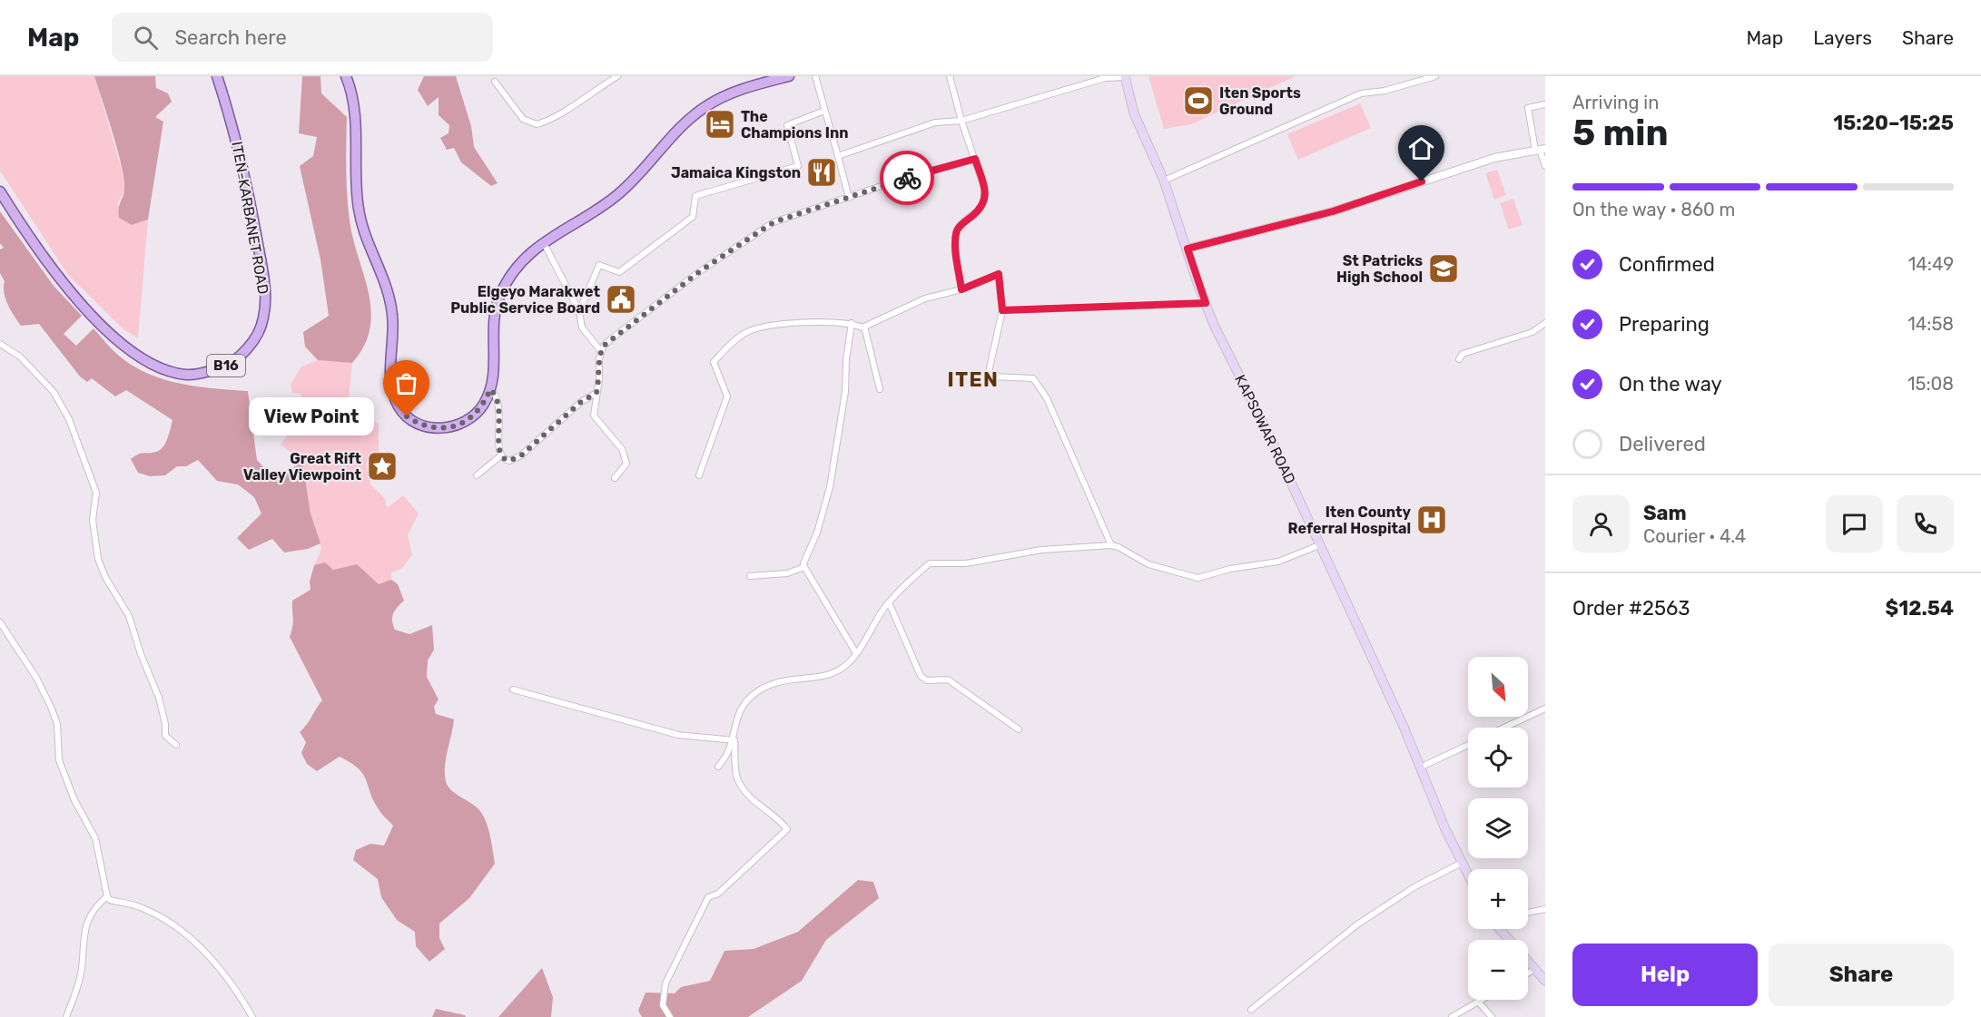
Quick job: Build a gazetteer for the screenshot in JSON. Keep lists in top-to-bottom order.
{
  "streets": {
    "main road": ["ITEN-KARBANET ROAD", "B16", "KAPSOWAR ROAD"]
  },
  "districts": ["ITEN"],
  "places": {
    "sports": ["Iten Sports Ground"],
    "hotel": ["The Champions Inn"],
    "restaurant": ["Jamaica Kingston"],
    "school or university": ["St Patricks High School"],
    "public building": ["Elgeyo Marakwet Public Service Board"],
    "other": ["View Point"],
    "place": ["Great Rift Valley Viewpoint"],
    "hospital": ["Iten County Referral Hospital"]
  },
  "north": "bottom right",
  "page": {
    "header": "Map",
    "search": "Search here",
    "nav": ["Map", "Layers", "Share"],
    "heading": ["5 min", "Arriving in", "15:20–15:25"],
    "panel": [
      "Sam",
      "Courier · 4.4",
      "Order #2563",
      "$12.54"
    ],
    "bar": "On the way · 860 m",
    "list": [
      ["Confirmed", "14:49"],
      ["Preparing", "14:58"],
      ["On the way", "15:08"],
      "Delivered"
    ],
    "bubble": "View Point",
    "map_buttons": ["+", "−"],
    "buttons": ["Help", "Share"]
  }
}
